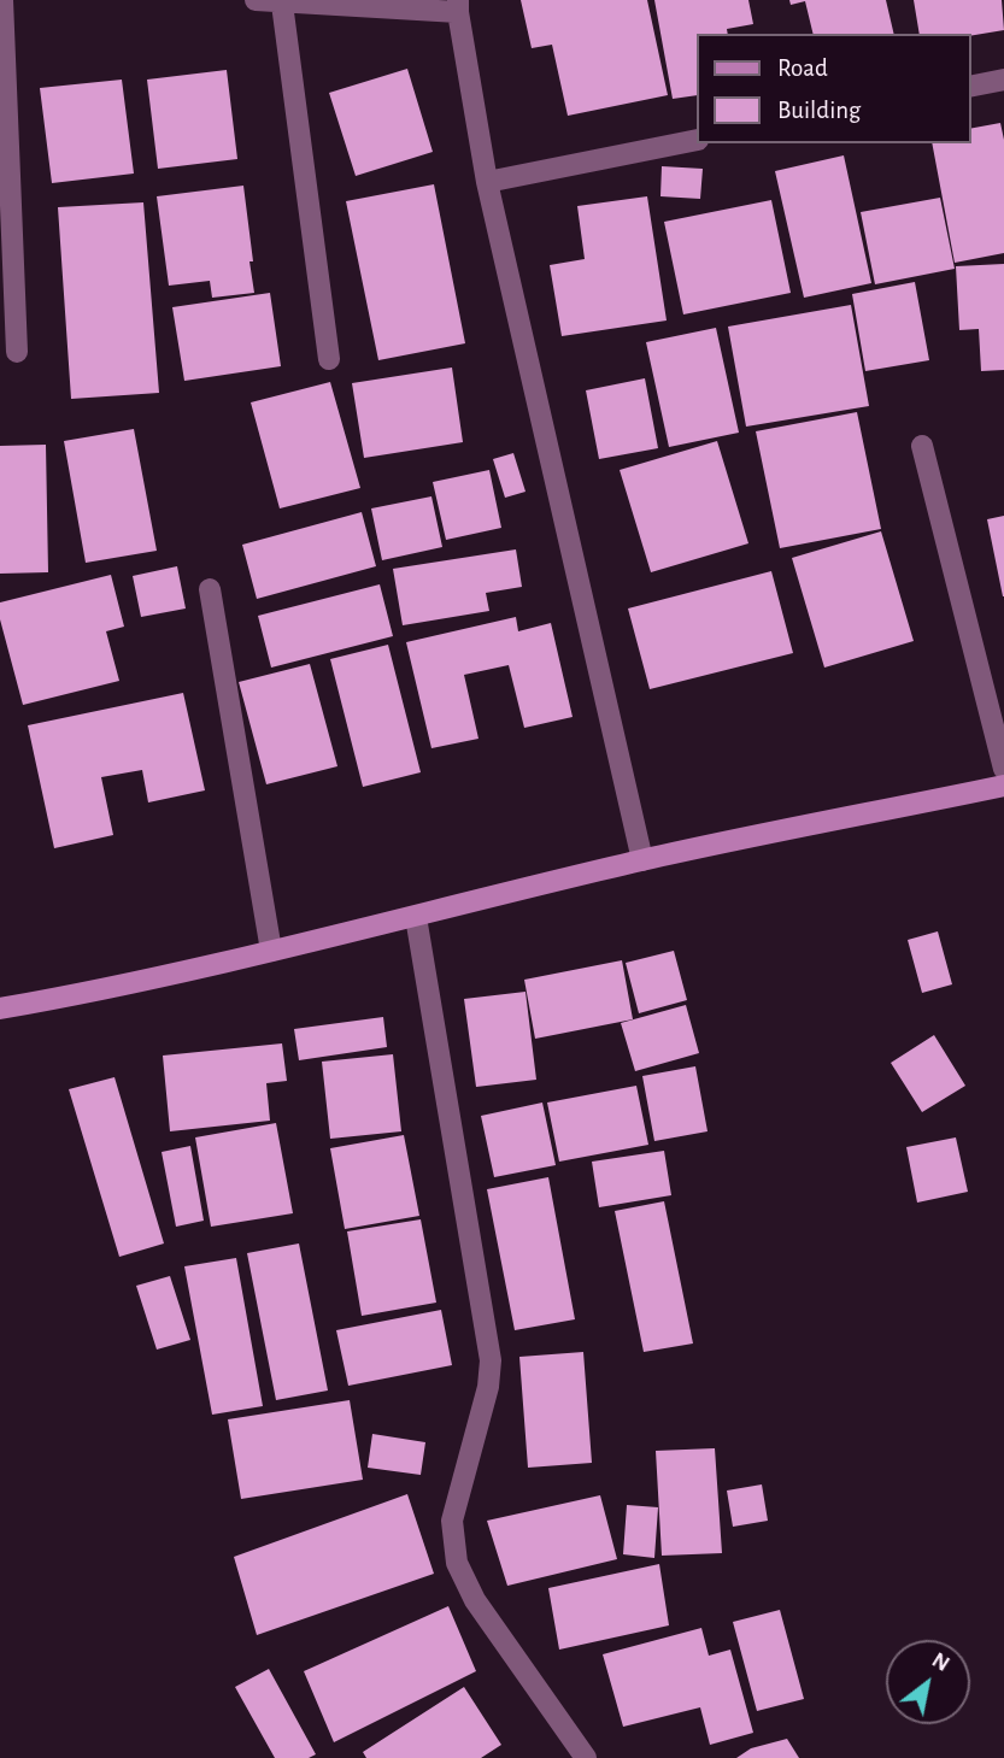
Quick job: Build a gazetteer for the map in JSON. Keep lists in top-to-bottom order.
{
  "legend": ["Road", "Building"],
  "north": "top right"
}
